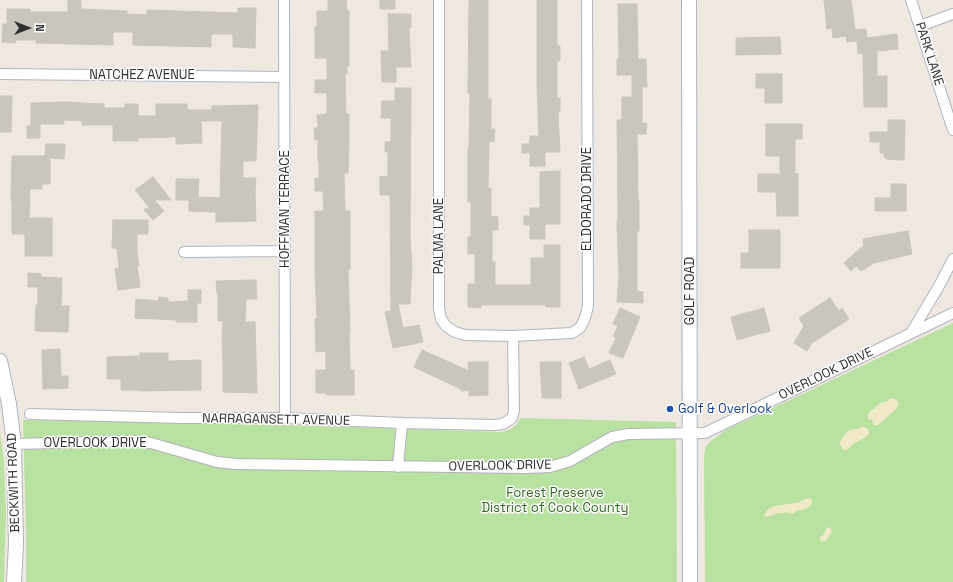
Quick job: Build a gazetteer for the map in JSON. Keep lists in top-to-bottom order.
{
  "streets": {
    "main road": ["GOLF ROAD", "BECKWITH ROAD"],
    "street": [
      "PARK LANE",
      "NATCHEZ AVENUE",
      "ELDORADO DRIVE",
      "HOFFMAN TERRACE",
      "PALMA LANE",
      "OVERLOOK DRIVE",
      "NARRAGANSETT AVENUE"
    ]
  },
  "crossings": [
    ["NATCHEZ AVENUE", "HOFFMAN TERRACE"],
    ["ELDORADO DRIVE", "PALMA LANE"],
    ["ELDORADO DRIVE", "NARRAGANSETT AVENUE"],
    ["HOFFMAN TERRACE", "NARRAGANSETT AVENUE"],
    ["PALMA LANE", "NARRAGANSETT AVENUE"],
    ["GOLF ROAD", "OVERLOOK DRIVE"],
    ["OVERLOOK DRIVE", "BECKWITH ROAD"]
  ],
  "parks": ["Forest Preserve District of Cook County"],
  "places": ["Golf & Overlook"],
  "north": "right"
}
